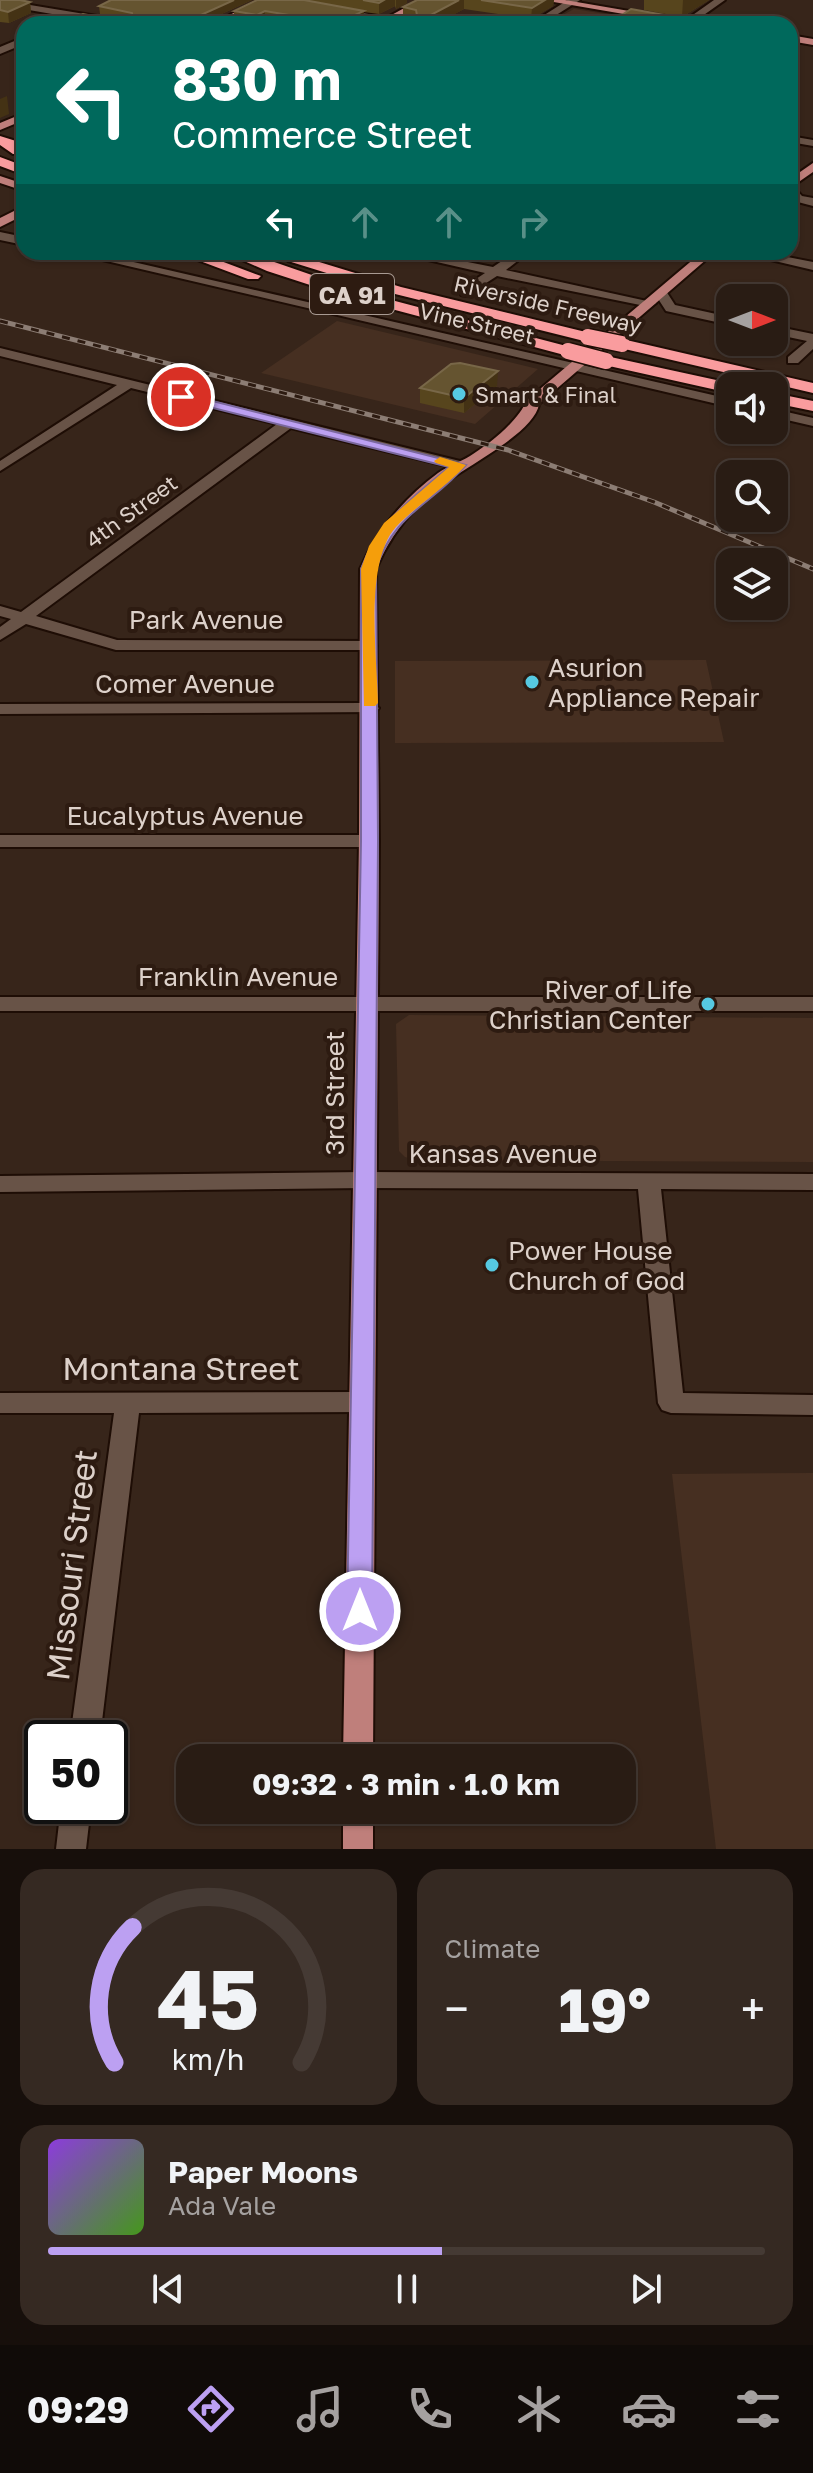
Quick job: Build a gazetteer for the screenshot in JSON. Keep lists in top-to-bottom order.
{
  "streets": {
    "highway": ["CA 91", "Riverside Freeway"],
    "main road": ["3rd Street"],
    "street": [
      "Vine Street",
      "4th Street",
      "Park Avenue",
      "Comer Avenue",
      "Eucalyptus Avenue",
      "Franklin Avenue",
      "Kansas Avenue",
      "Montana Street",
      "Missouri Street"
    ]
  },
  "crossings": [
    ["Vine Street", "3rd Street"],
    ["4th Street", "Park Avenue"],
    ["Park Avenue", "3rd Street"],
    ["Comer Avenue", "3rd Street"],
    ["Eucalyptus Avenue", "3rd Street"],
    ["Franklin Avenue", "3rd Street"],
    ["3rd Street", "Kansas Avenue"],
    ["3rd Street", "Montana Street"],
    ["Montana Street", "Missouri Street"]
  ],
  "places": [
    "Smart & Final",
    "Asurion Appliance Repair",
    "River of Life Christian Center",
    "Power House Church of God"
  ],
  "north": "right",
  "page": {
    "turn": ["830 m", "Commerce Street"],
    "limit": "50",
    "trip": "09:32 · 3 min · 1.0 km",
    "tile": "Climate",
    "heat": ["−", "19°", "+"],
    "song": ["Paper Moons", "Ada Vale"],
    "tabs": "09:29",
    "gauge": ["45", "km/h"]
  }
}
